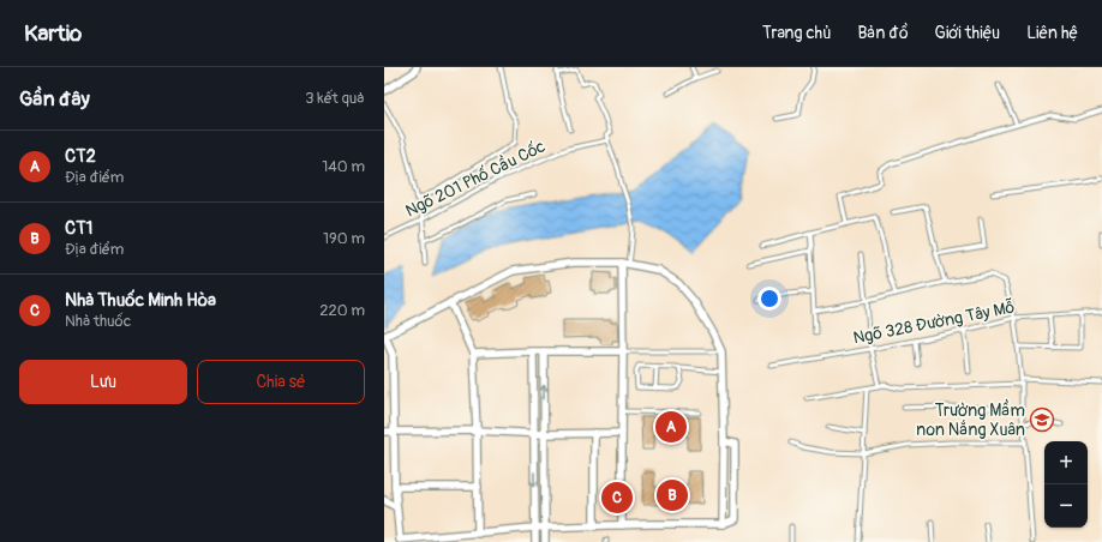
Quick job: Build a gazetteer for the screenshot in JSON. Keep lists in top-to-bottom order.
{
  "streets": {
    "lane": ["Ngõ 201 Phố Cầu Cốc", "Ngõ 328 Đường Tây Mỗ"]
  },
  "places": {
    "school or university": ["Trường Mầm non Nắng Xuân"]
  },
  "page": {
    "header": "Kartio",
    "nav": [
      "Trang chủ",
      "Bản đồ",
      "Giới thiệu",
      "Liên hệ"
    ],
    "heading": ["Gần đây", "3 kết quả"],
    "list": [
      {
        "mark": "A",
        "name": "CT2",
        "note": "Địa điểm",
        "value": "140 m"
      },
      {
        "mark": "B",
        "name": "CT1",
        "note": "Địa điểm",
        "value": "190 m"
      },
      {
        "mark": "C",
        "name": "Nhà Thuốc Minh Hòa",
        "note": "Nhà thuốc",
        "value": "220 m"
      }
    ],
    "buttons": ["Lưu", "Chia sẻ"],
    "pins": ["A", "B", "C"],
    "map_buttons": ["+", "−"]
  }
}
